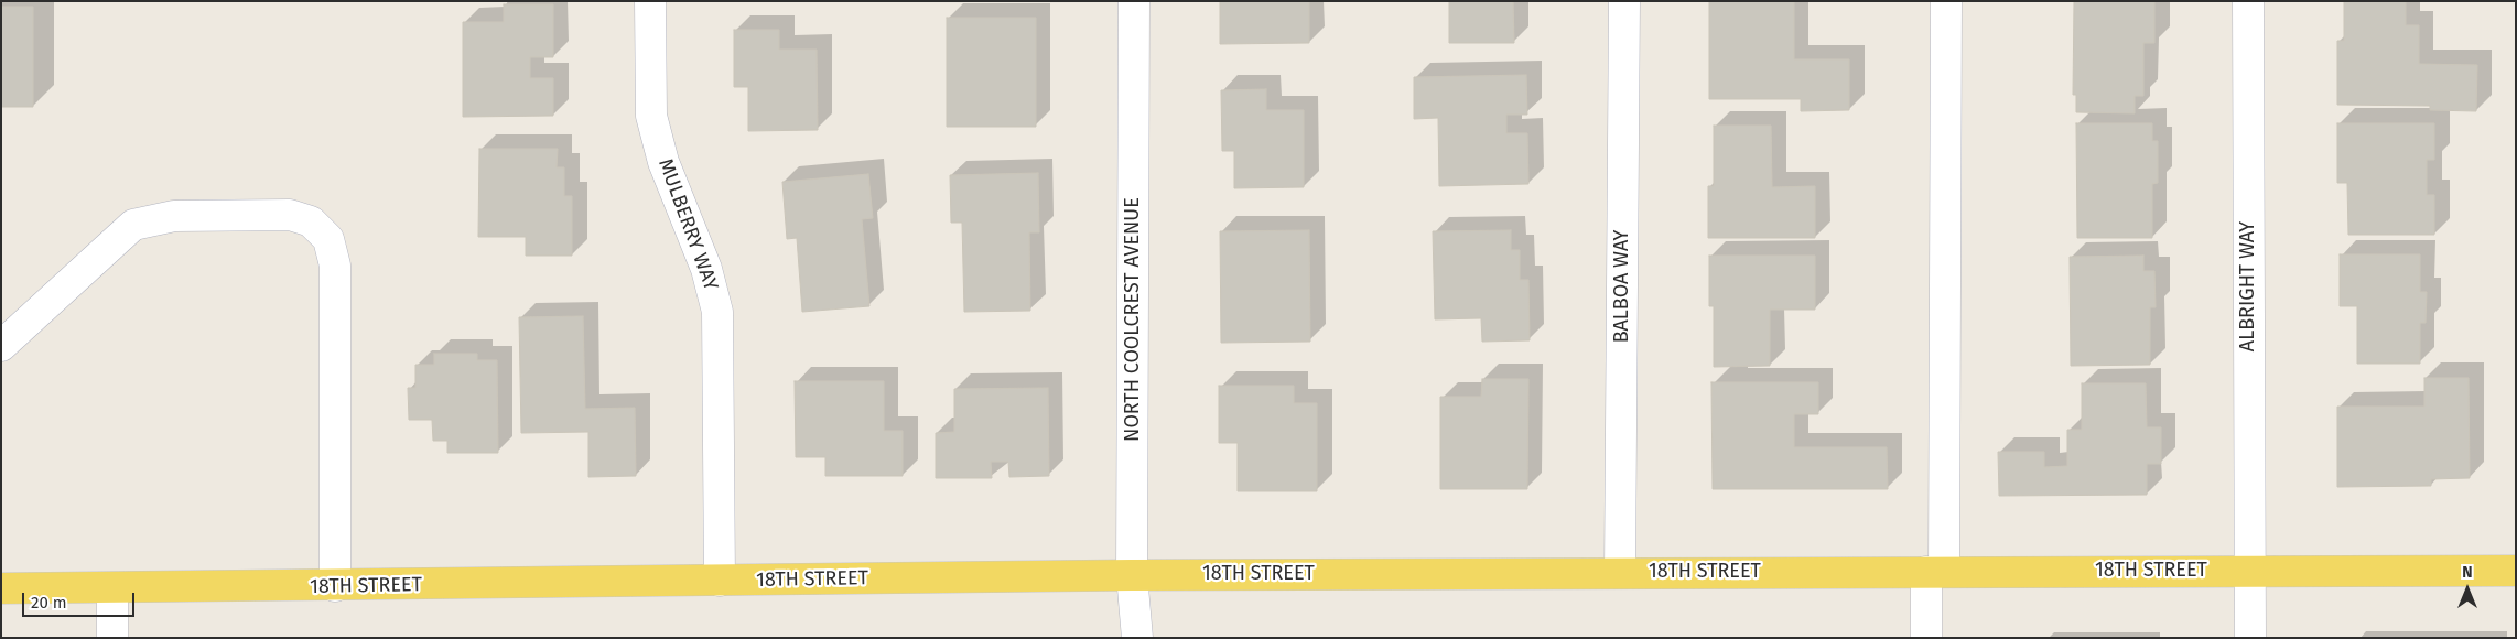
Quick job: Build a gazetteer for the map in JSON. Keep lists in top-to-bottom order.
{
  "streets": {
    "main road": ["18TH STREET"],
    "street": [
      "MULBERRY WAY",
      "BALBOA WAY",
      "ALBRIGHT WAY",
      "NORTH COOLCREST AVENUE"
    ]
  },
  "crossings": [
    ["MULBERRY WAY", "18TH STREET"],
    ["BALBOA WAY", "18TH STREET"],
    ["ALBRIGHT WAY", "18TH STREET"],
    ["NORTH COOLCREST AVENUE", "18TH STREET"]
  ],
  "scale_bar": "20 m",
  "north": "top"
}
